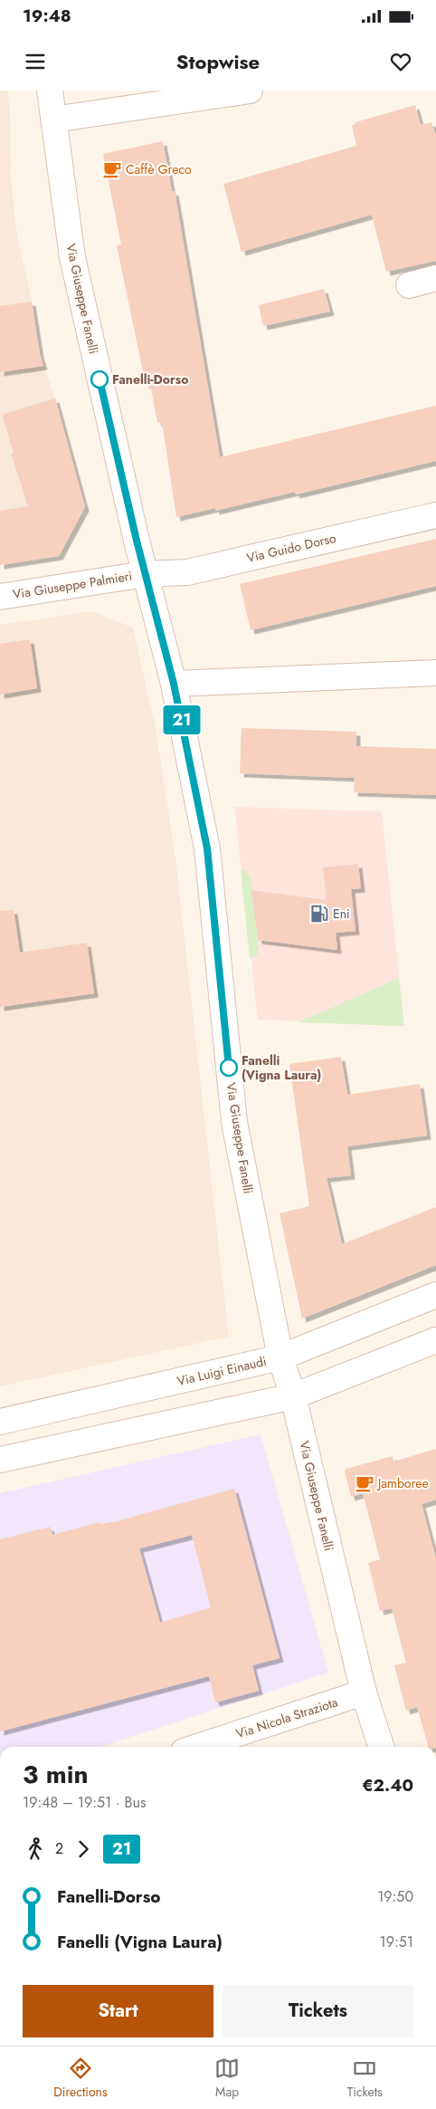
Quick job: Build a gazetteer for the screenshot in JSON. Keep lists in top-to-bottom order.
{
  "streets": {
    "street": [
      "Via Giuseppe Fanelli",
      "Via Guido Dorso",
      "Via Giuseppe Palmieri",
      "Via Luigi Einaudi",
      "Via Nicola Straziota"
    ]
  },
  "crossings": [
    ["Via Giuseppe Fanelli", "Via Guido Dorso"],
    ["Via Giuseppe Fanelli", "Via Giuseppe Palmieri"],
    ["Via Giuseppe Fanelli", "Via Luigi Einaudi"],
    ["Via Giuseppe Fanelli", "Via Nicola Straziota"],
    ["Via Guido Dorso", "Via Giuseppe Palmieri"]
  ],
  "places": {
    "cafe": ["Caffè Greco", "Jamboree"],
    "other": ["Fanelli-Dorso", "Fanelli (Vigna Laura)"],
    "fuel station": ["Eni"]
  },
  "lines": ["bus line 21"],
  "page": {
    "status": "19:48",
    "header": "Stopwise",
    "on_map": "21",
    "heading": ["3 min", "19:48 – 19:51 · Bus", "€2.40"],
    "legs": ["2", "21"],
    "list": [
      {
        "name": "Fanelli-Dorso",
        "value": "19:50"
      },
      {
        "name": "Fanelli (Vigna Laura)",
        "value": "19:51"
      }
    ],
    "buttons": ["Start", "Tickets"],
    "tabs": ["Directions", "Map", "Tickets"]
  }
}
